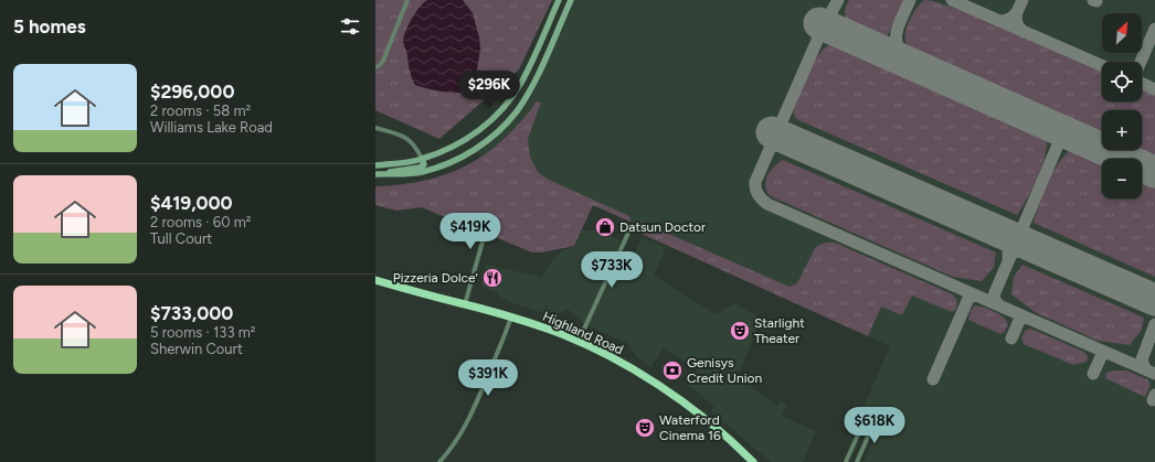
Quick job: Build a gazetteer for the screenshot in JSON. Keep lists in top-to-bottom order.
{
  "streets": {
    "highway": ["Highland Road"]
  },
  "places": {
    "shop": ["Datsun Doctor"],
    "restaurant": ["Pizzeria Dolce'"],
    "theatre": ["Starlight Theater", "Waterford Cinema 16"],
    "bank": ["Genisys Credit Union"]
  },
  "north": "top right",
  "page": {
    "heading": "5 homes",
    "map_buttons": ["+", "−"],
    "list": [
      {
        "name": "$296,000",
        "note": "2 rooms · 58 m² · Williams Lake Road"
      },
      {
        "name": "$419,000",
        "note": "2 rooms · 60 m² · Tull Court"
      },
      {
        "name": "$733,000",
        "note": "5 rooms · 133 m² · Sherwin Court"
      }
    ],
    "price": [
      "$296K",
      "$419K",
      "$733K",
      "$391K",
      "$618K"
    ]
  }
}
